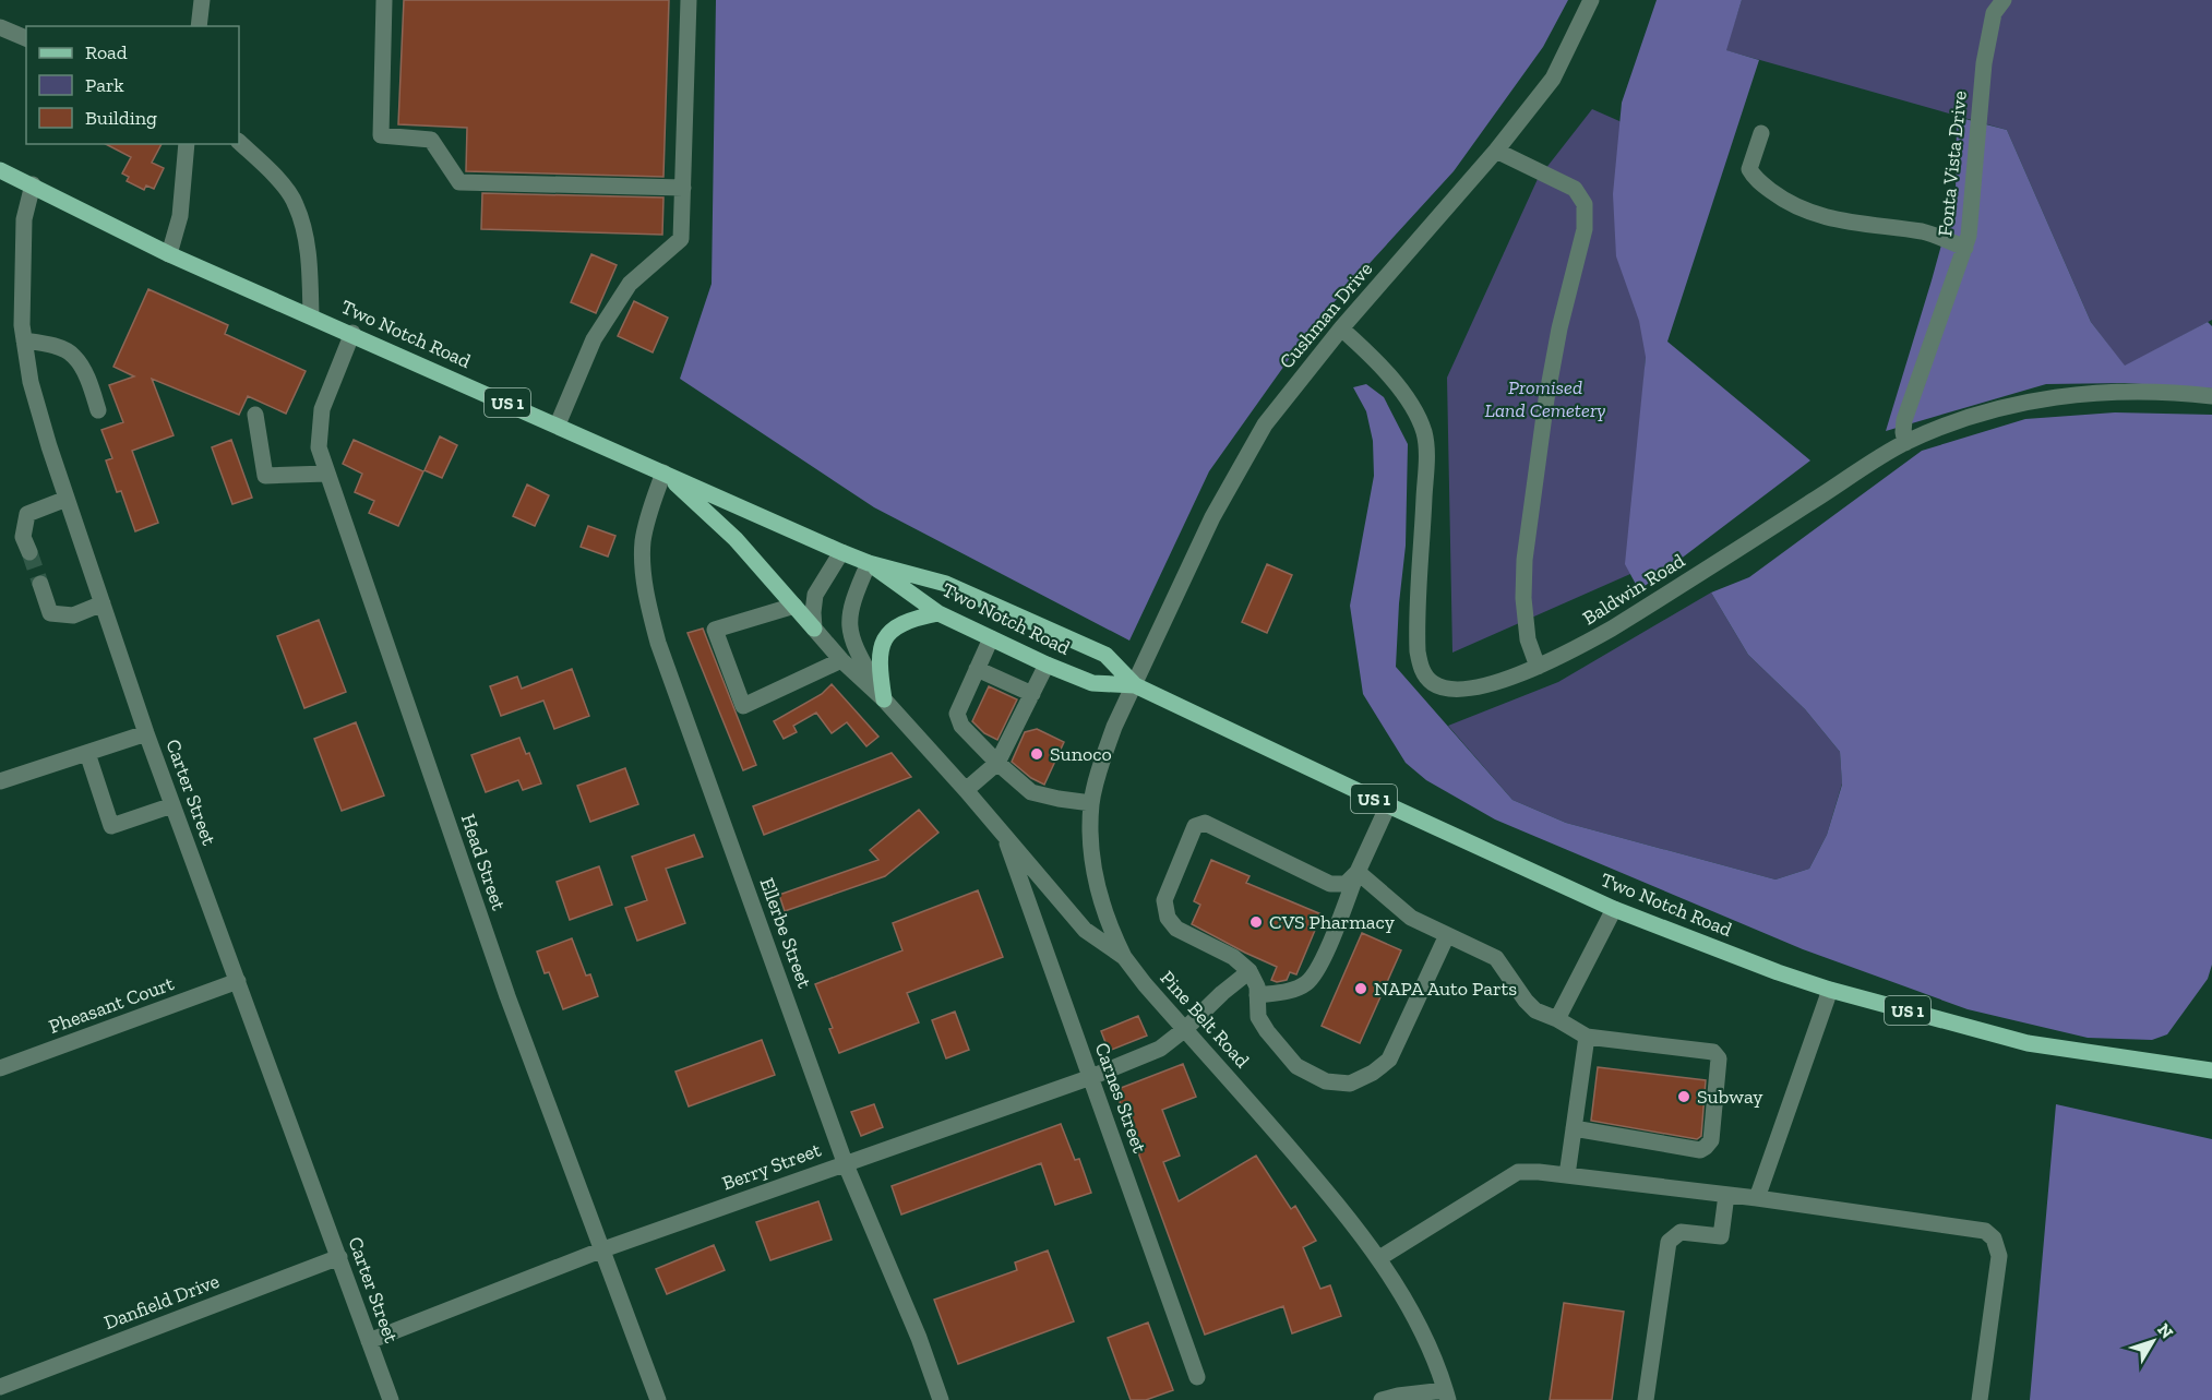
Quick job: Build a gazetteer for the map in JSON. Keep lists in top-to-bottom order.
{
  "streets": {
    "main road": ["Two Notch Road", "US 1"],
    "street": [
      "Fonta Vista Drive",
      "Cushman Drive",
      "Baldwin Road",
      "Carter Street",
      "Head Street",
      "Ellerbe Street",
      "Pheasant Court",
      "Pine Belt Road",
      "Carnes Street",
      "Berry Street",
      "Danfield Drive"
    ]
  },
  "crossings": [
    ["Fonta Vista Drive", "Baldwin Road"],
    ["Cushman Drive", "Two Notch Road"],
    ["Cushman Drive", "Baldwin Road"],
    ["Cushman Drive", "Pine Belt Road"],
    ["Two Notch Road", "Carter Street"],
    ["Two Notch Road", "Head Street"],
    ["Two Notch Road", "Ellerbe Street"],
    ["Two Notch Road", "Pine Belt Road"],
    ["Carter Street", "Pheasant Court"],
    ["Carter Street", "Berry Street"],
    ["Carter Street", "Danfield Drive"],
    ["Head Street", "Berry Street"],
    ["Ellerbe Street", "Berry Street"],
    ["Pine Belt Road", "Carnes Street"],
    ["Pine Belt Road", "Berry Street"],
    ["Carnes Street", "Berry Street"]
  ],
  "parks": ["Promised Land Cemetery"],
  "places": [
    "Sunoco",
    "CVS Pharmacy",
    "NAPA Auto Parts",
    "Subway"
  ],
  "legend": ["Road", "Park", "Building"],
  "north": "top right"
}
